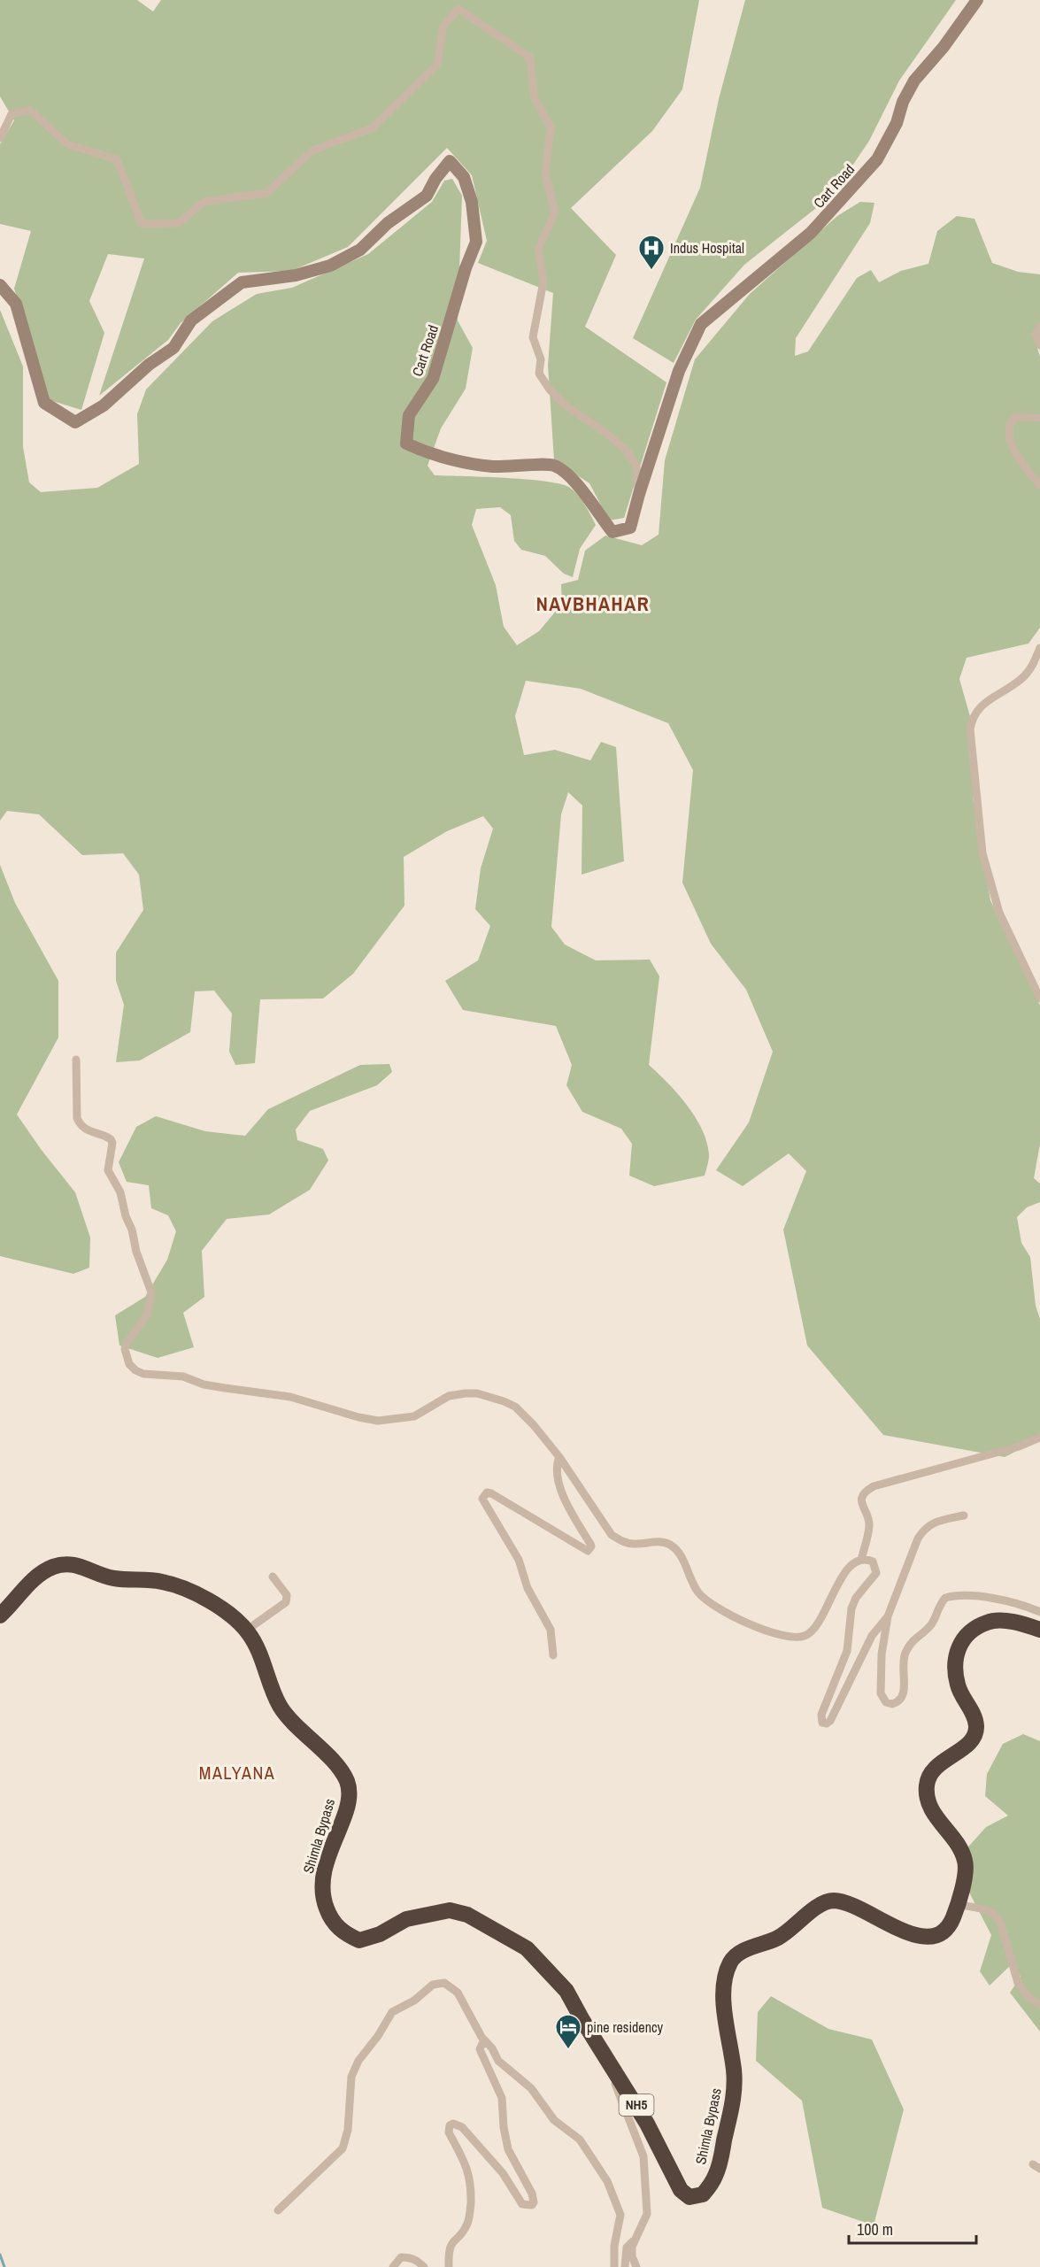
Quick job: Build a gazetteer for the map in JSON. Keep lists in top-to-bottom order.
{
  "streets": {
    "highway": ["Shimla Bypass", "NH5"],
    "main road": ["Cart Road"]
  },
  "districts": ["NAVBHAHAR", "MALYANA"],
  "places": {
    "hospital": ["Indus Hospital"],
    "hotel": ["pine residency"]
  },
  "scale_bar": "100 m"
}
